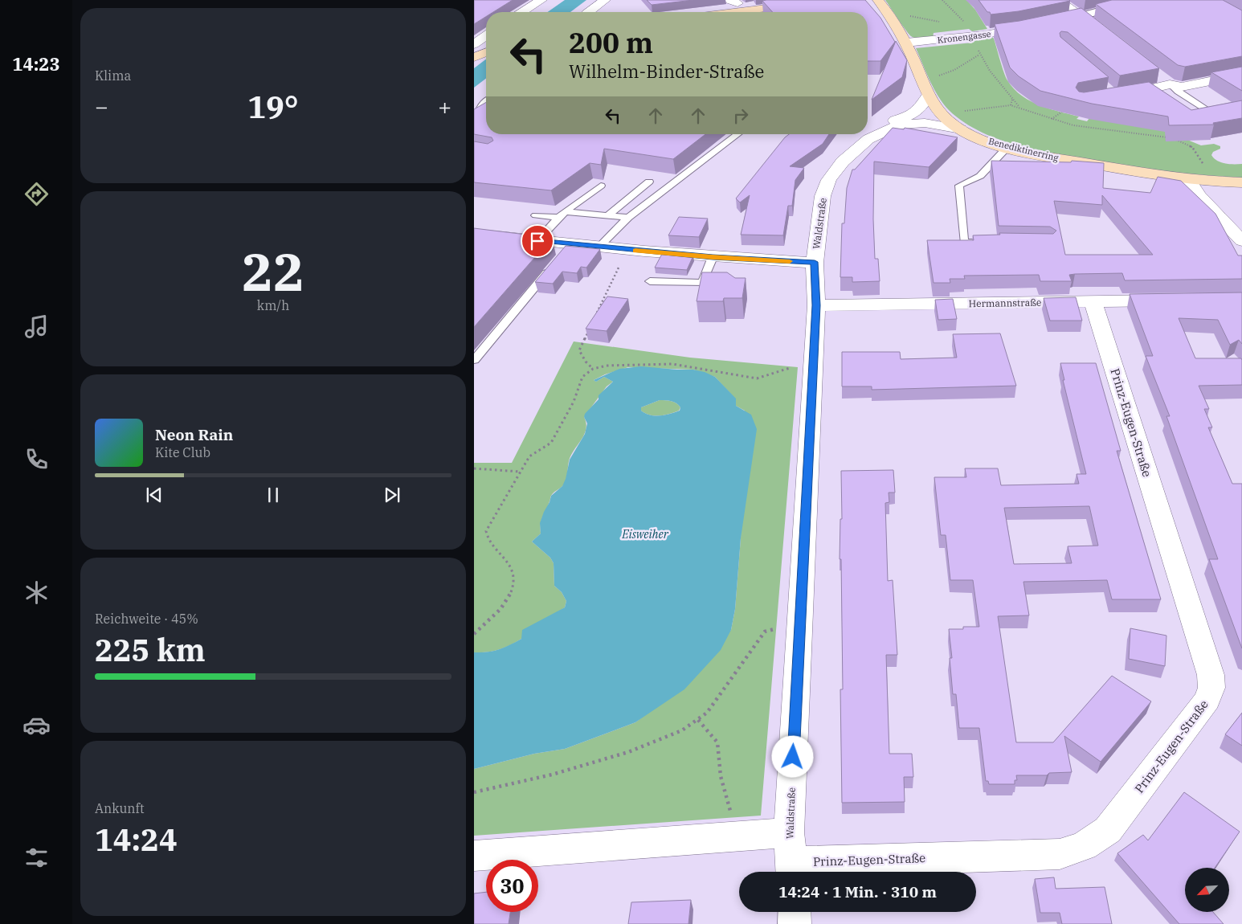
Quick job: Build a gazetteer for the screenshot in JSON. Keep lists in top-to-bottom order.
{
  "streets": {
    "main road": ["Benediktinerring"],
    "street": [
      "Kronengasse",
      "Waldstraße",
      "Hermannstraße",
      "Prinz-Eugen-Straße"
    ]
  },
  "crossings": [
    ["Kronengasse", "Benediktinerring"],
    ["Benediktinerring", "Waldstraße"],
    ["Waldstraße", "Hermannstraße"],
    ["Waldstraße", "Prinz-Eugen-Straße"],
    ["Hermannstraße", "Prinz-Eugen-Straße"]
  ],
  "water": ["Eisweiher"],
  "north": "bottom left",
  "page": {
    "tabs": "14:23",
    "tile": [
      "Klima",
      ["22", "km/h"],
      ["Reichweite · 45%", "225 km"],
      ["Ankunft", "14:24"]
    ],
    "turn": ["200 m", "Wilhelm-Binder-Straße"],
    "heat": ["−", "19°", "+"],
    "song": ["Neon Rain", "Kite Club"],
    "limit": "30",
    "trip": "14:24 · 1 Min. · 310 m"
  }
}
